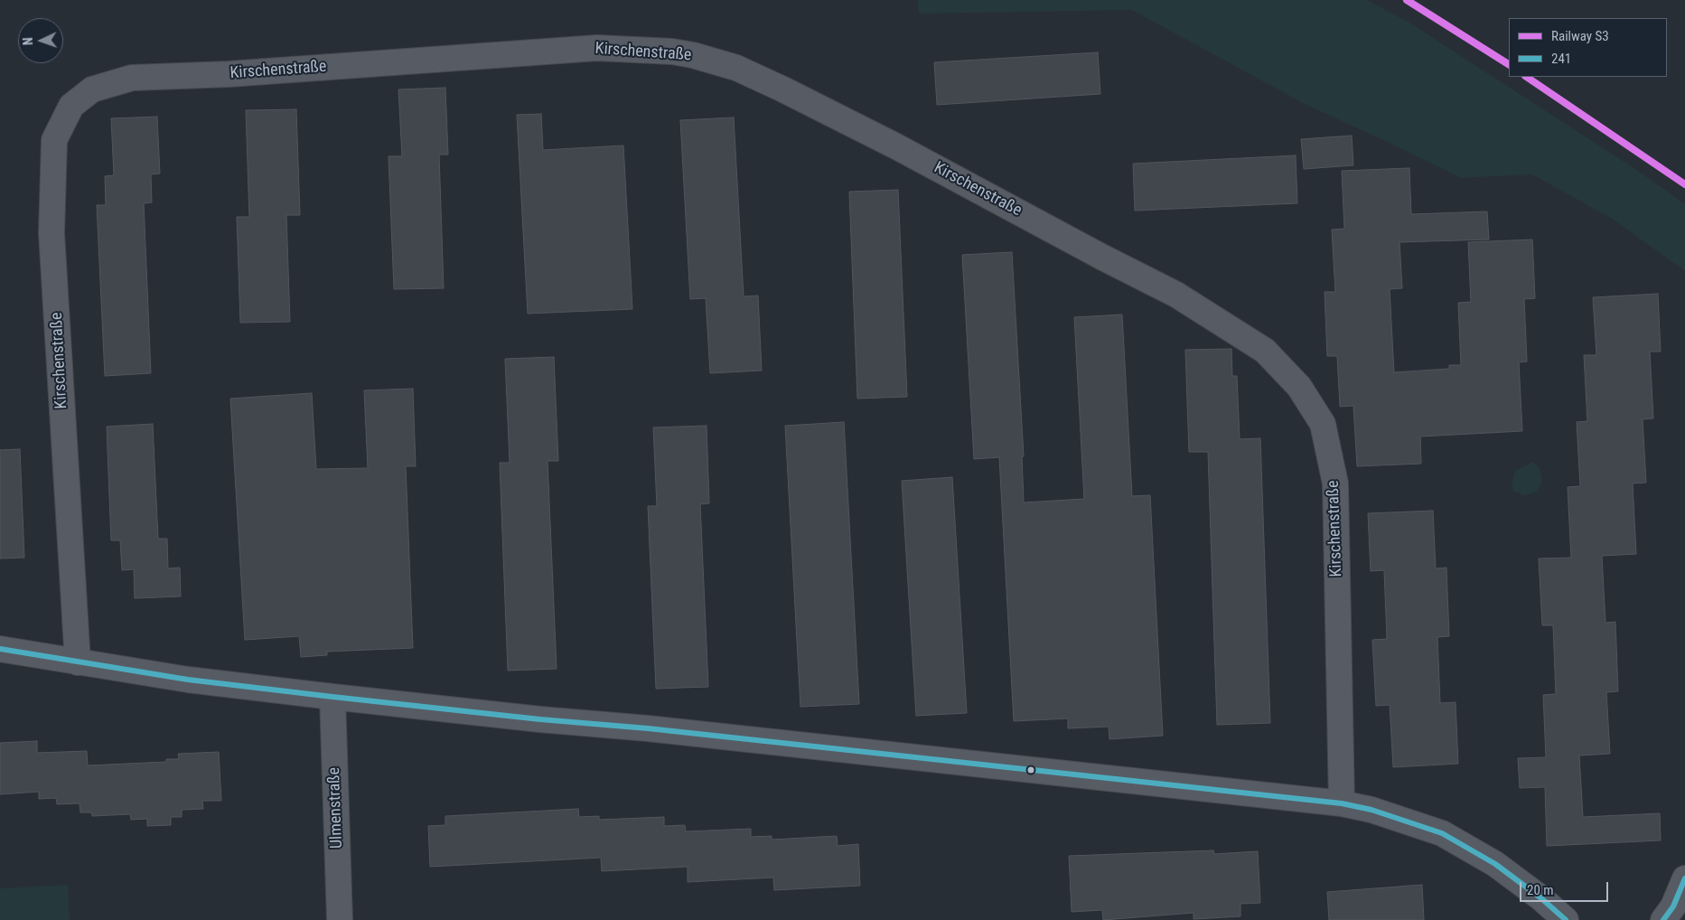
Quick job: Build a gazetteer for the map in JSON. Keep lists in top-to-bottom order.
{
  "streets": {
    "street": ["Kirschenstraße", "Ulmenstraße"]
  },
  "lines": ["rail line S3", "transit line 241"],
  "legend": ["Railway S3", "241"],
  "scale_bar": "20 m",
  "north": "left"
}
